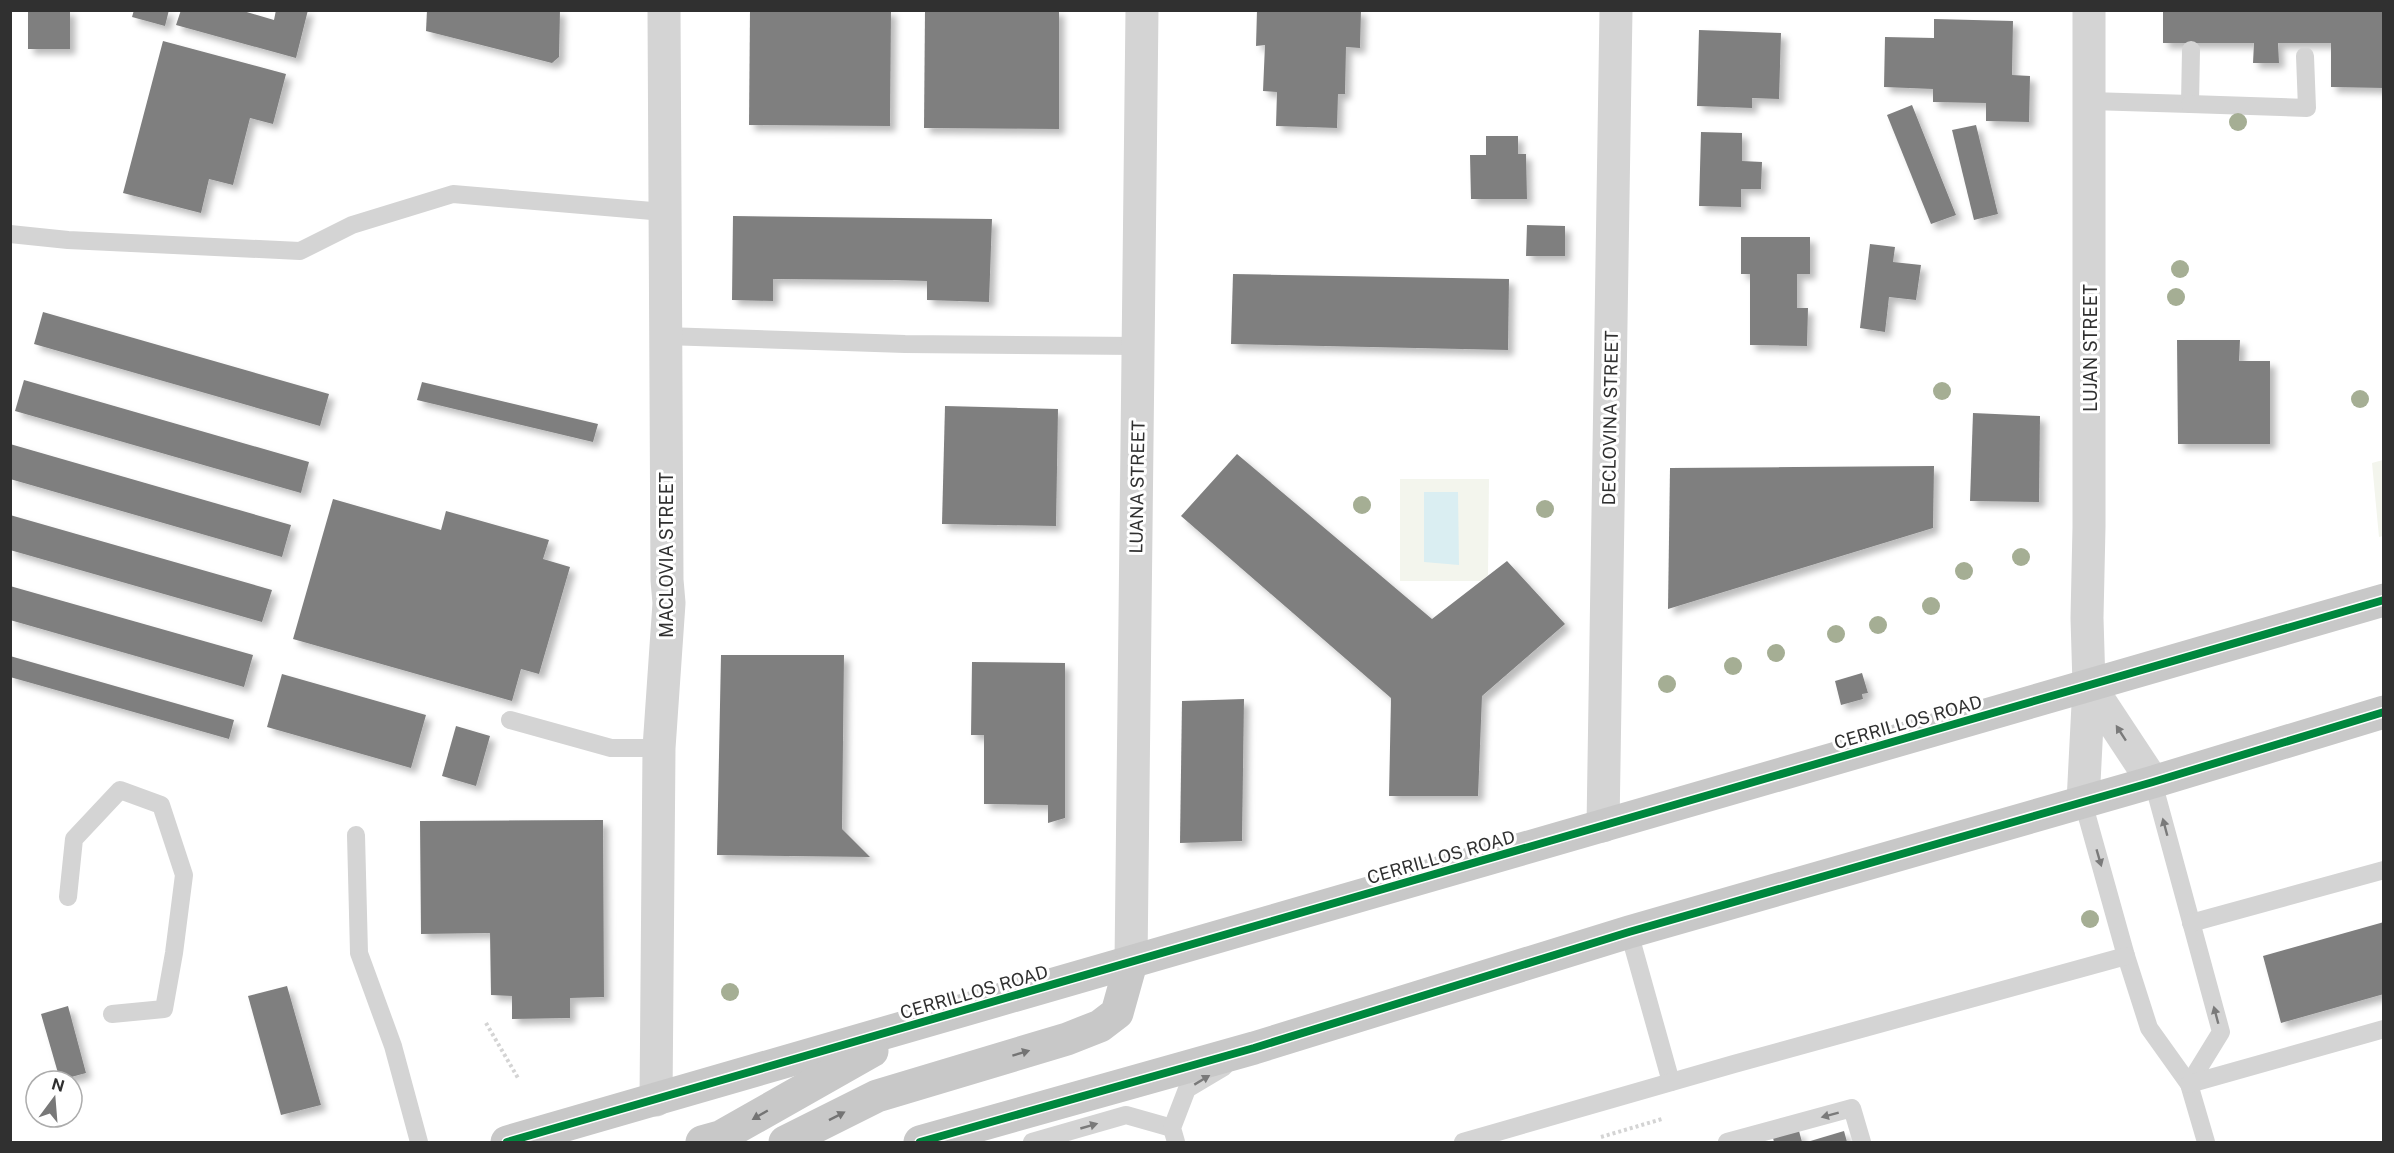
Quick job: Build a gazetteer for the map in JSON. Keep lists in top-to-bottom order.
{
  "streets": {
    "main road": ["CERRILLOS ROAD"],
    "street": [
      "LUJAN STREET",
      "DECLOVINA STREET",
      "LUANA STREET",
      "MACLOVIA STREET"
    ]
  },
  "crossings": [
    ["LUJAN STREET", "CERRILLOS ROAD"],
    ["DECLOVINA STREET", "CERRILLOS ROAD"],
    ["LUANA STREET", "CERRILLOS ROAD"],
    ["MACLOVIA STREET", "CERRILLOS ROAD"]
  ],
  "north": "top"
}
